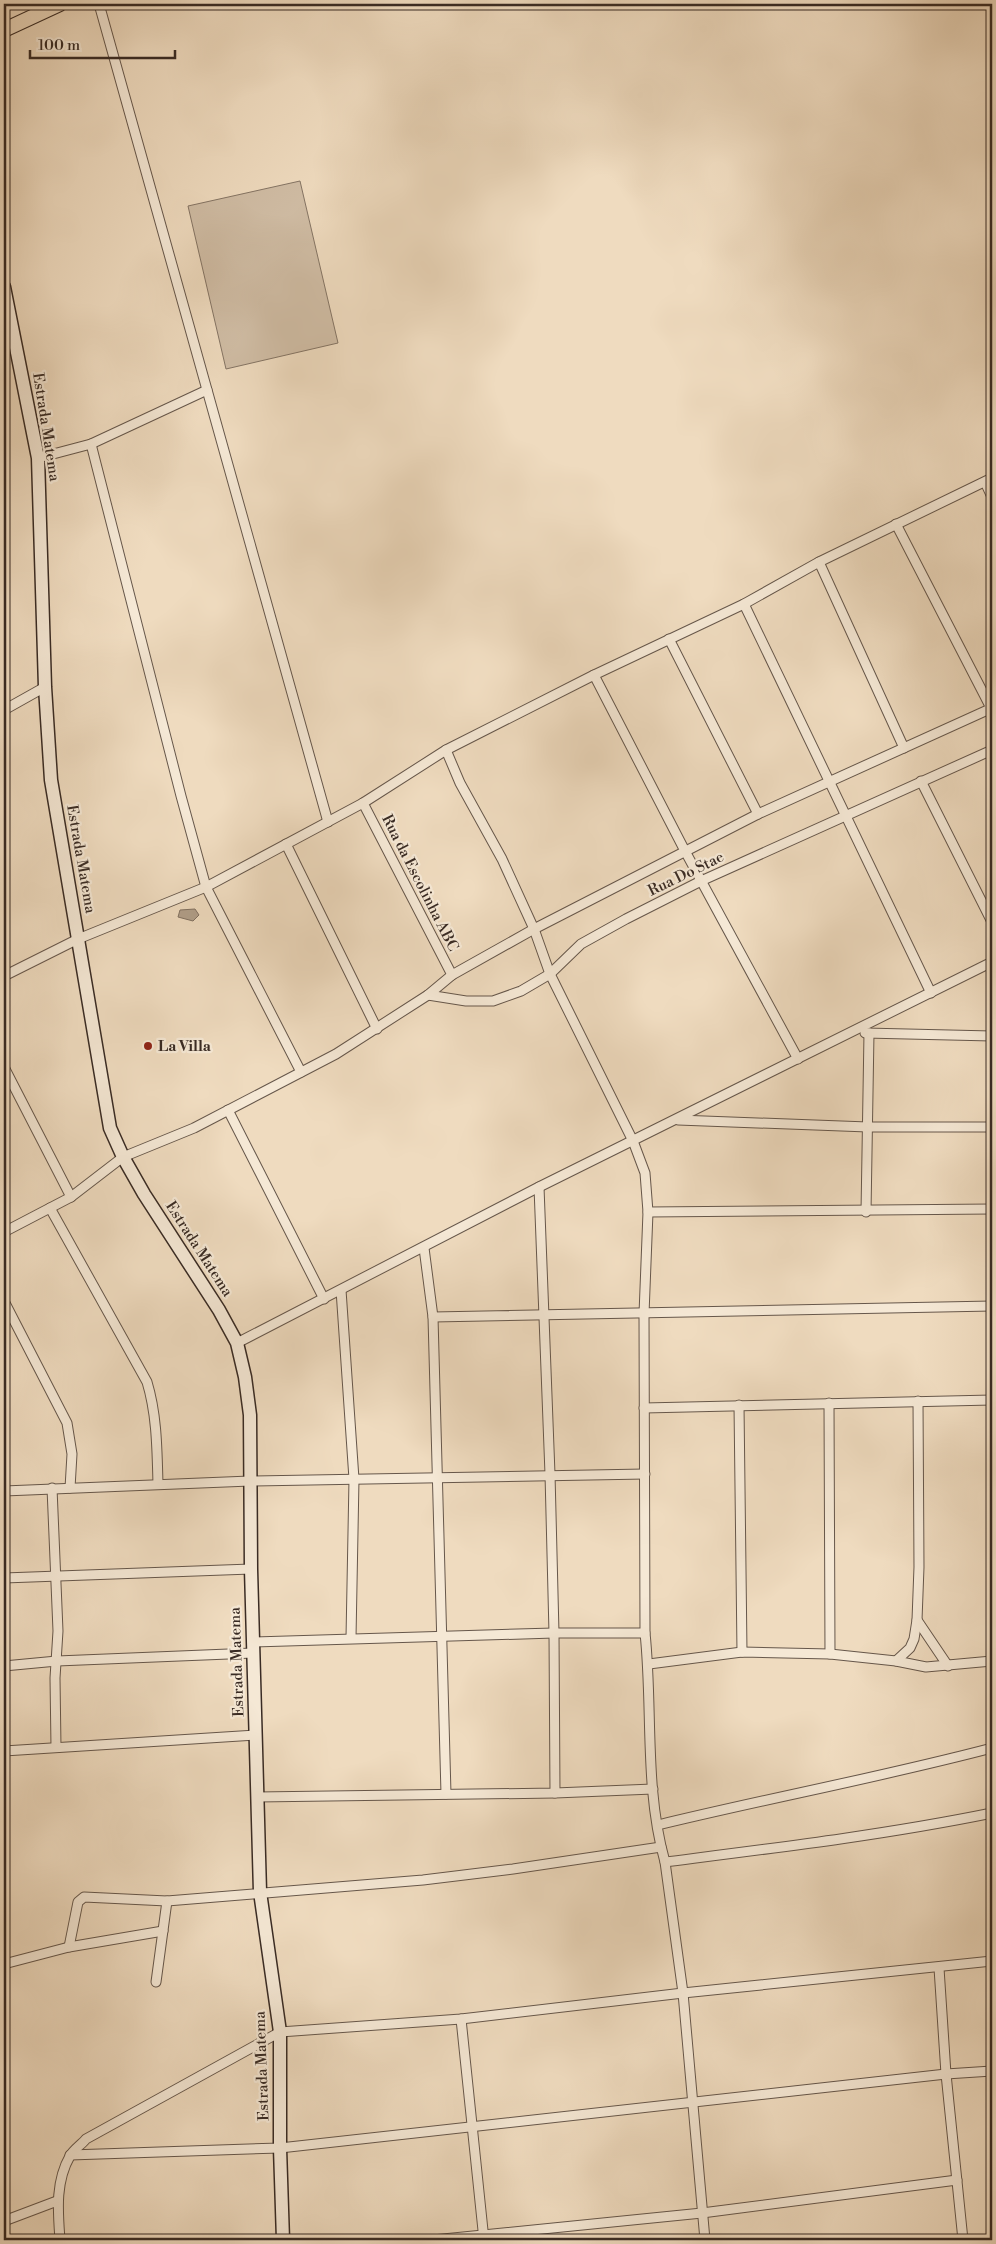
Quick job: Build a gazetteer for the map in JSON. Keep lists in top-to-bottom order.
{
  "streets": {
    "street": ["Estrada Matema", "Rua Do Stae", "Rua da Escolinha ABC"]
  },
  "places": ["La Villa"],
  "scale_bar": "100 m"
}
